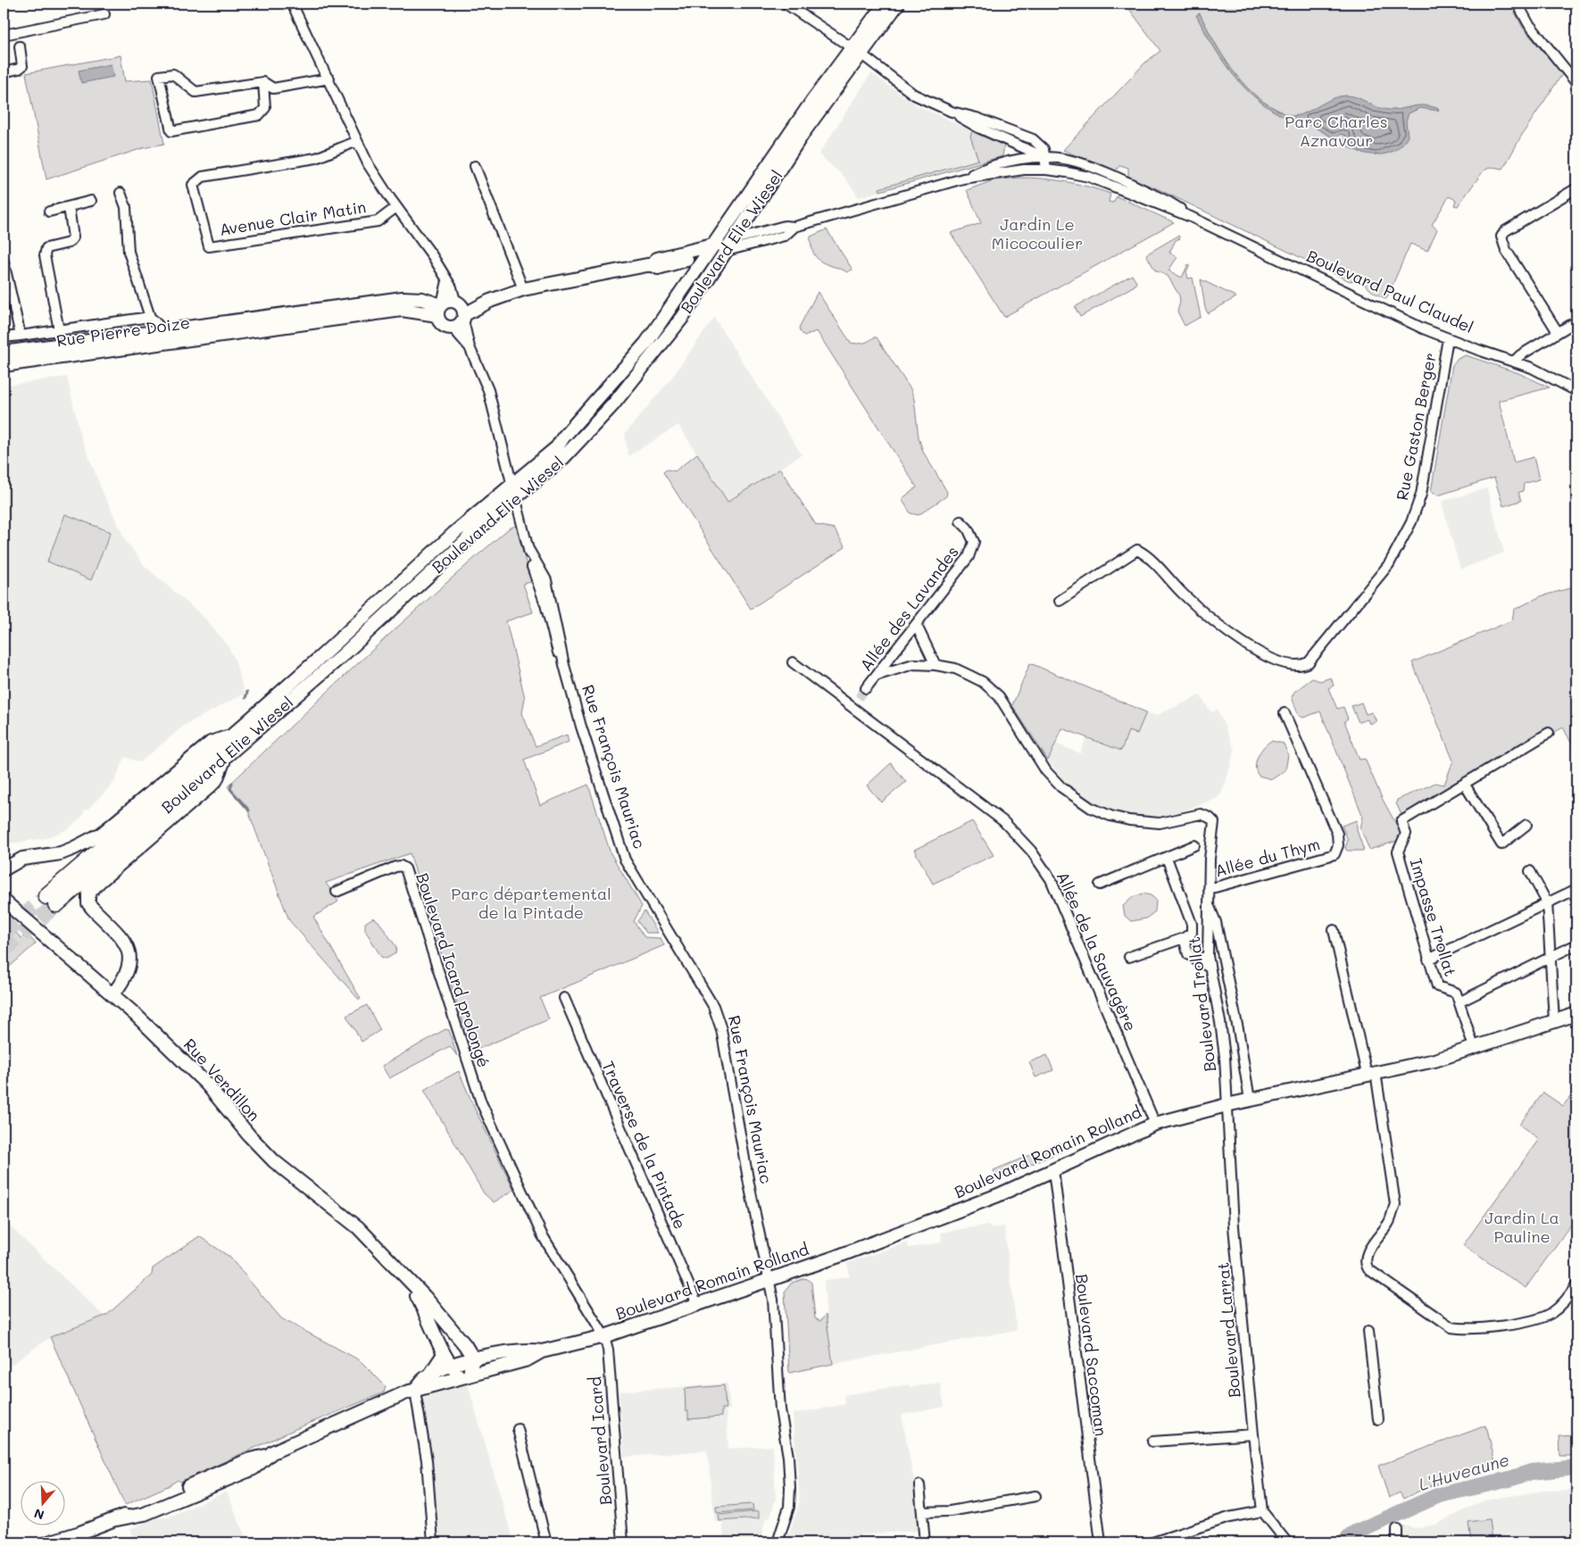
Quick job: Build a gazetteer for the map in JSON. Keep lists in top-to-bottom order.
{
  "streets": {
    "highway": ["Boulevard Elie Wiesel"],
    "street": [
      "Avenue Clair Matin",
      "Boulevard Paul Claudel",
      "Rue Pierre Doize",
      "Rue Gaston Berger",
      "Allée des Lavandes",
      "Rue François Mauriac",
      "Allée du Thym",
      "Impasse Trollat",
      "Allée de la Sauvagère",
      "Boulevard Icard prolongé",
      "Boulevard Trollat",
      "Rue Verdillon",
      "Traverse de la Pintade",
      "Boulevard Romain Rolland",
      "Boulevard Larrat",
      "Boulevard Saccoman",
      "Boulevard Icard"
    ]
  },
  "crossings": [
    ["Avenue Clair Matin", "Rue François Mauriac"],
    ["Boulevard Elie Wiesel", "Boulevard Paul Claudel"],
    ["Boulevard Elie Wiesel", "Rue François Mauriac"],
    ["Boulevard Paul Claudel", "Rue Pierre Doize"],
    ["Boulevard Paul Claudel", "Rue Gaston Berger"],
    ["Boulevard Paul Claudel", "Rue François Mauriac"],
    ["Rue Pierre Doize", "Rue François Mauriac"],
    ["Allée des Lavandes", "Boulevard Trollat"],
    ["Rue François Mauriac", "Boulevard Romain Rolland"],
    ["Allée du Thym", "Boulevard Trollat"],
    ["Allée de la Sauvagère", "Boulevard Romain Rolland"],
    ["Boulevard Icard prolongé", "Boulevard Romain Rolland"],
    ["Boulevard Icard prolongé", "Boulevard Icard"],
    ["Boulevard Trollat", "Boulevard Romain Rolland"],
    ["Boulevard Trollat", "Boulevard Larrat"],
    ["Rue Verdillon", "Boulevard Romain Rolland"],
    ["Traverse de la Pintade", "Boulevard Romain Rolland"],
    ["Boulevard Romain Rolland", "Boulevard Larrat"],
    ["Boulevard Romain Rolland", "Boulevard Saccoman"],
    ["Boulevard Romain Rolland", "Boulevard Icard"]
  ],
  "water": ["L'Huveaune"],
  "parks": [
    "Parc Charles Aznavour",
    "Jardin Le Micocoulier",
    "Parc départemental de la Pintade",
    "Jardin La Pauline"
  ],
  "north": "bottom"
}
